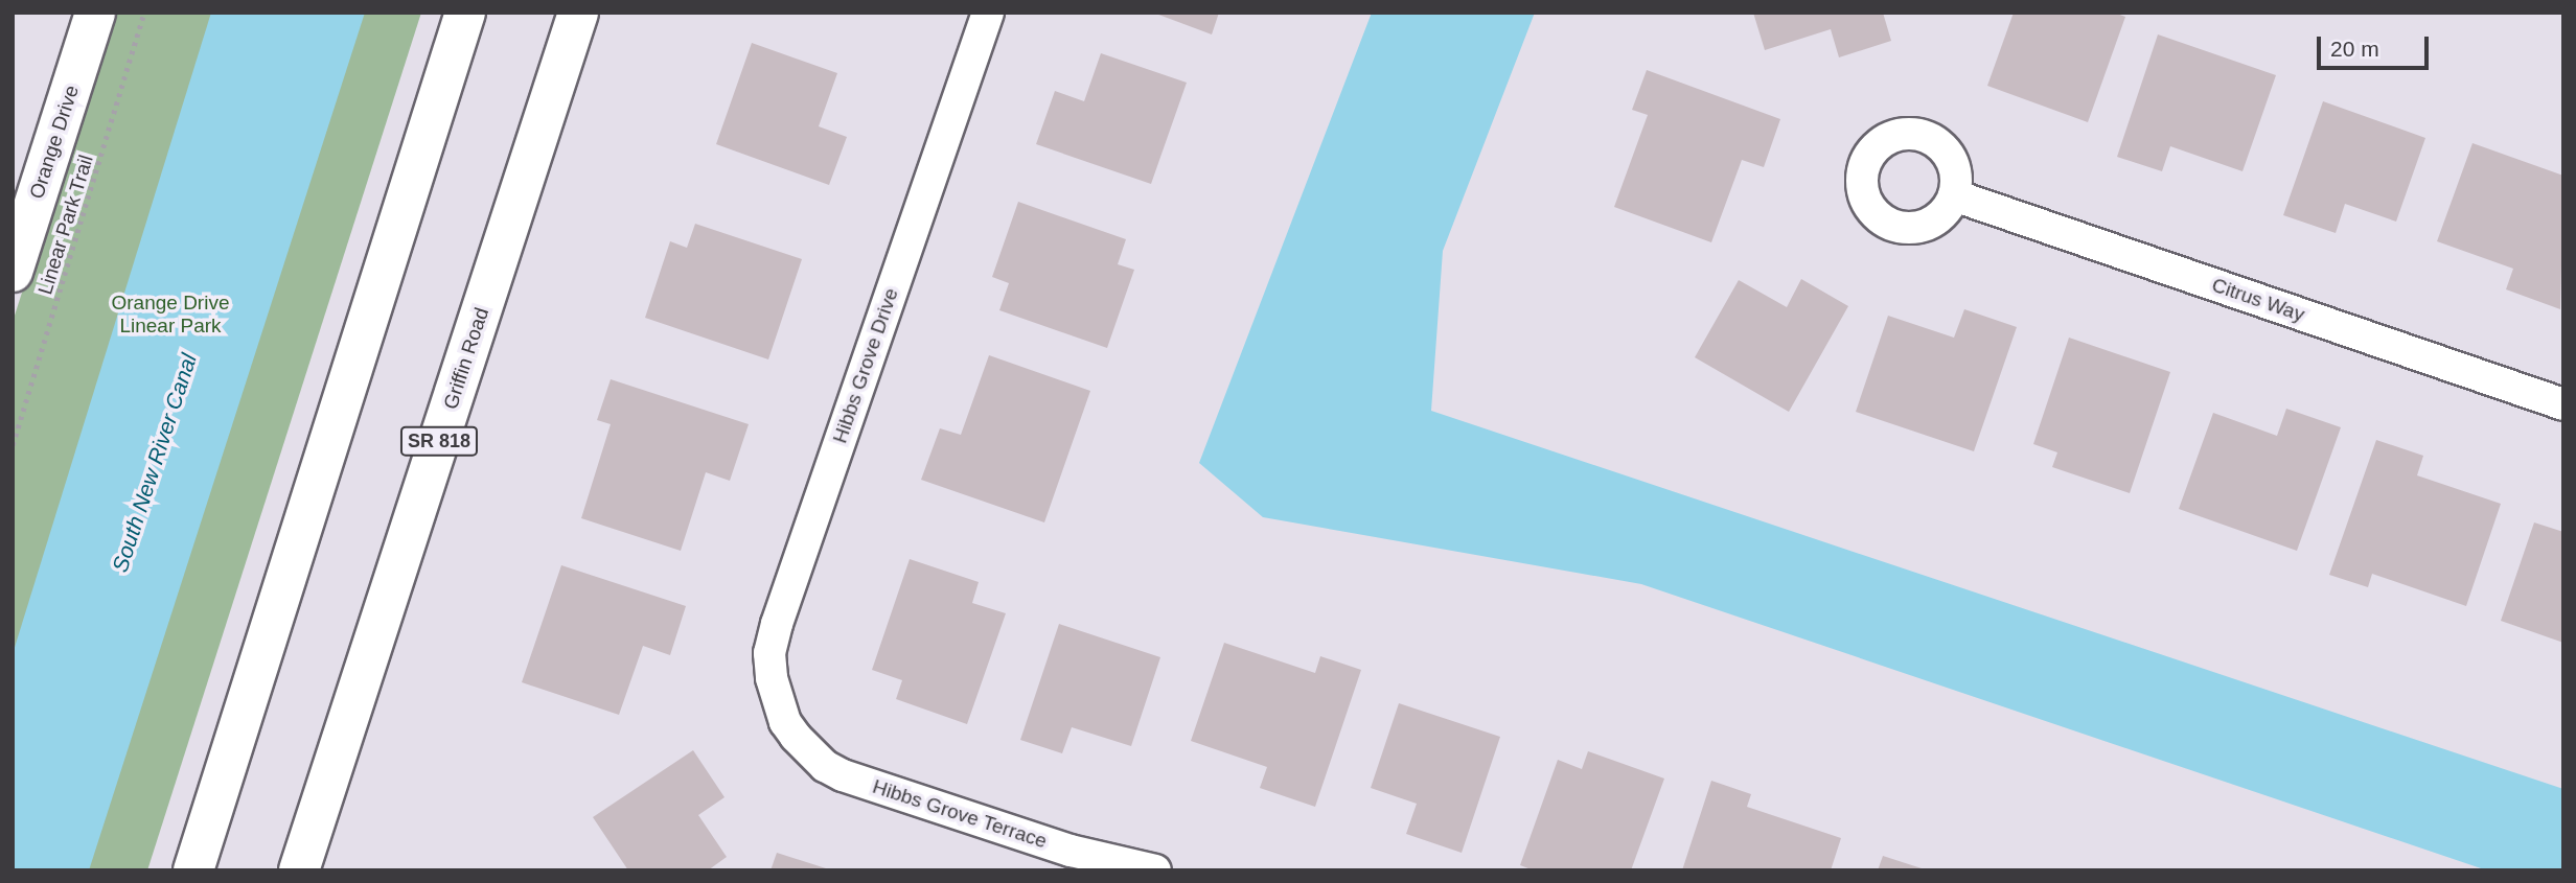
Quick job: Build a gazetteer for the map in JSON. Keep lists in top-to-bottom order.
{
  "streets": {
    "main road": ["Orange Drive", "Griffin Road", "SR 818"],
    "street": ["Citrus Way", "Hibbs Grove Drive", "Hibbs Grove Terrace"],
    "path": ["Linear Park Trail"]
  },
  "crossings": [
    ["Hibbs Grove Drive", "Hibbs Grove Terrace"]
  ],
  "water": ["South New River Canal"],
  "parks": ["Orange Drive Linear Park"],
  "scale_bar": "20 m"
}
